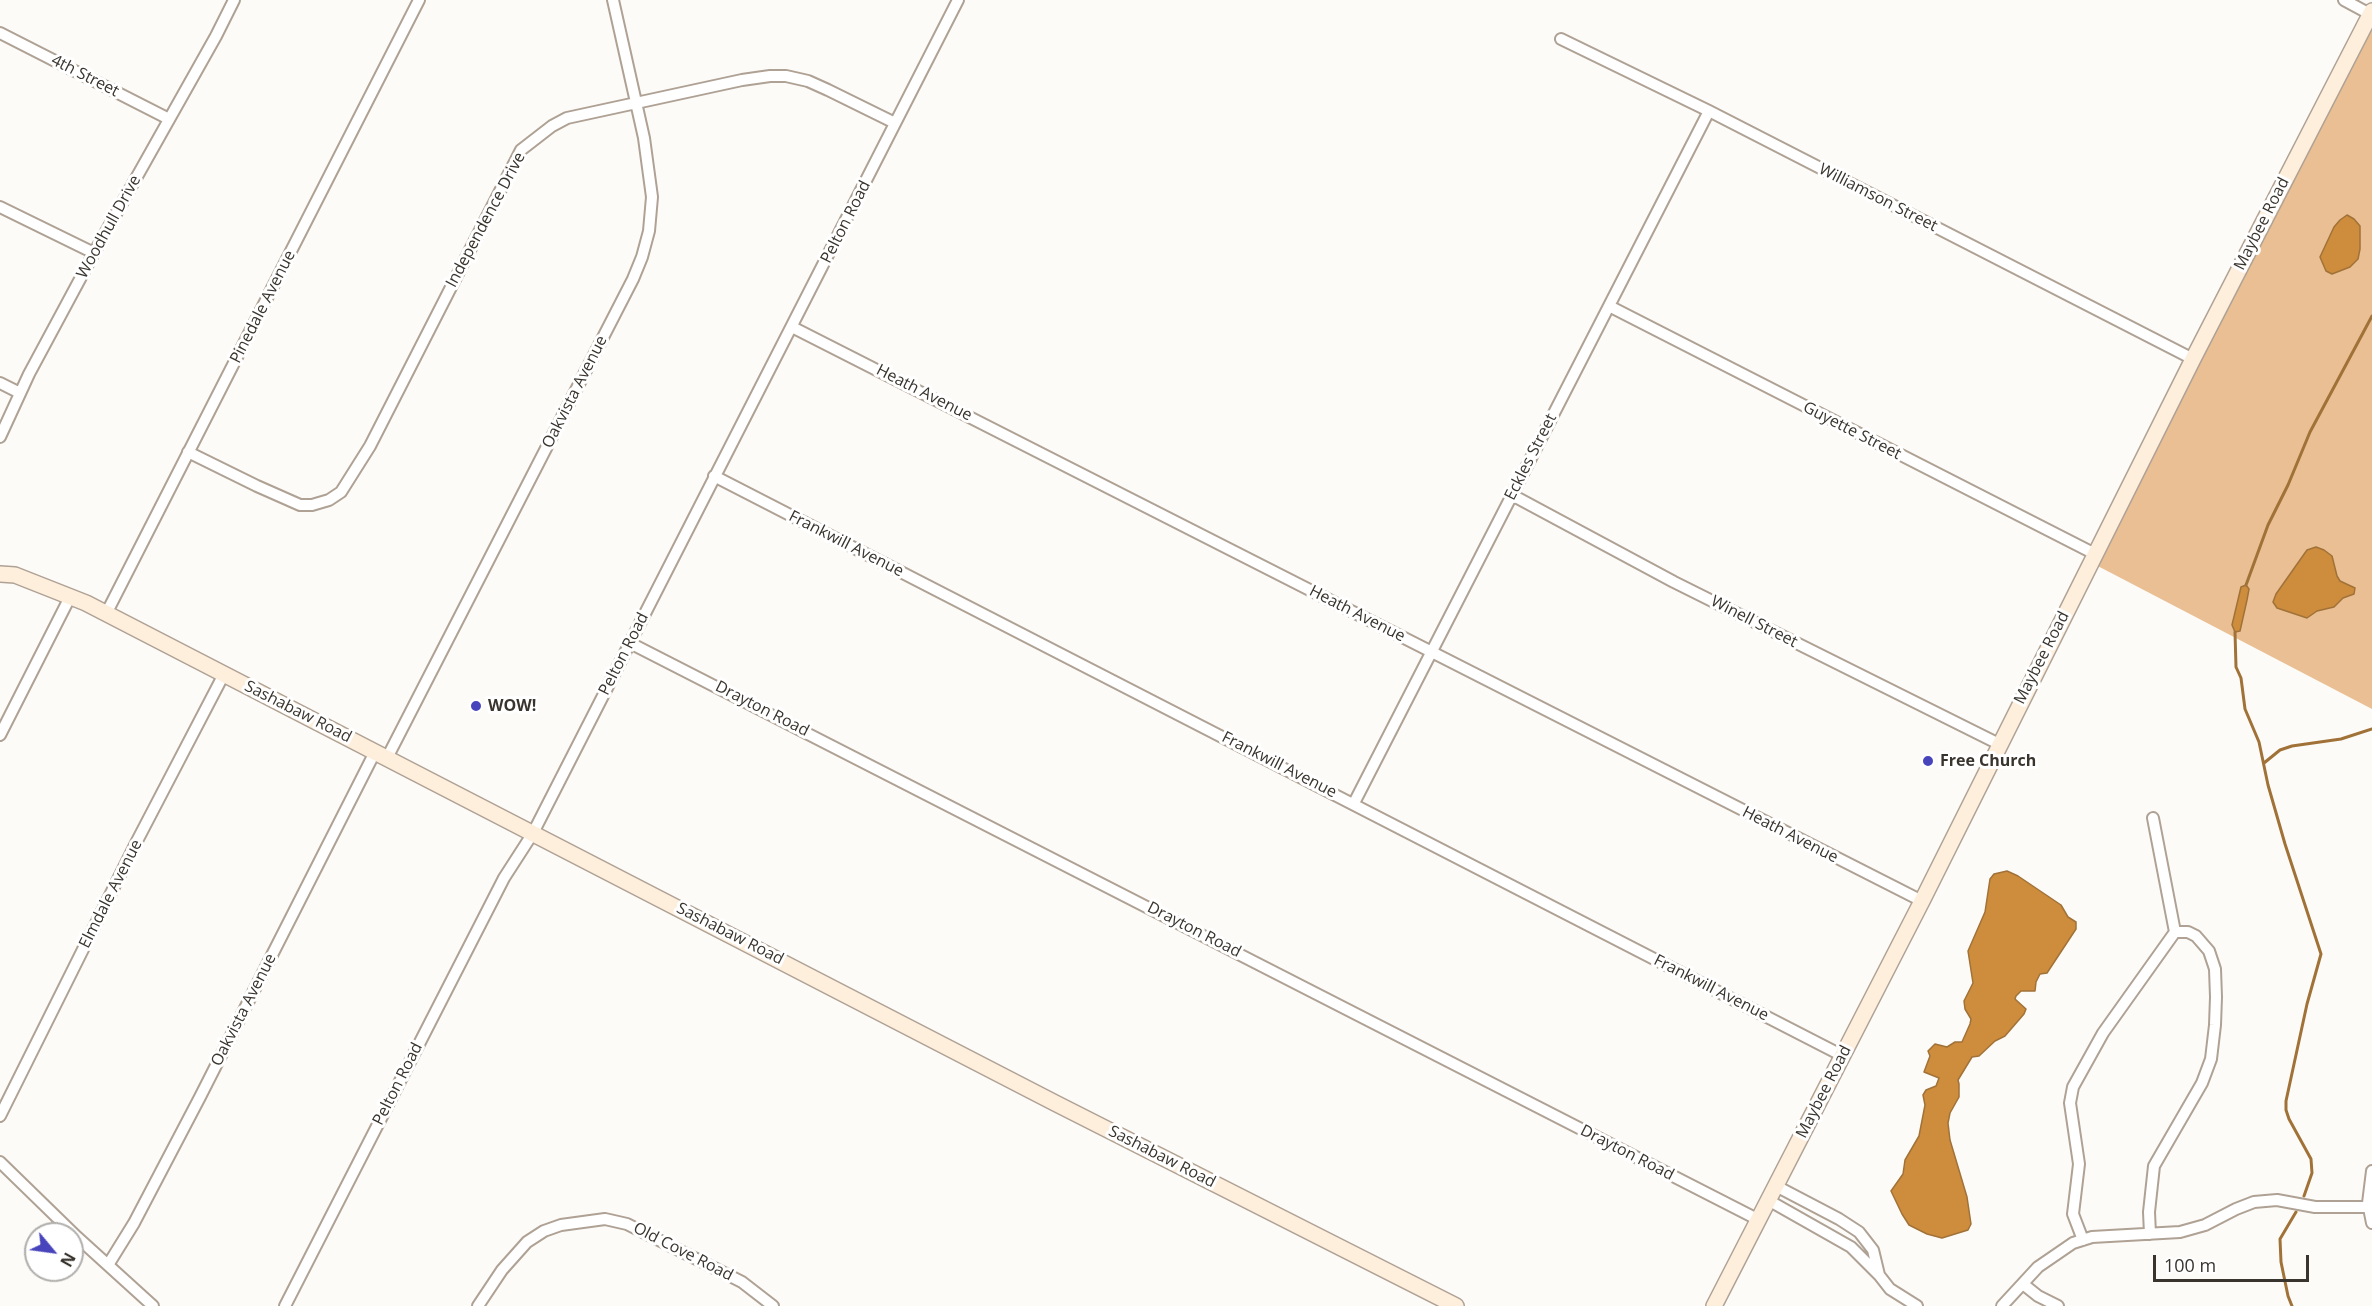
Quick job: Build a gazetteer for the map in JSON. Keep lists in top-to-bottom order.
{
  "streets": {
    "street": [
      "4th Street",
      "Williamson Street",
      "Independence Drive",
      "Pelton Road",
      "Maybee Road",
      "Woodhull Drive",
      "Pinedale Avenue",
      "Oakvista Avenue",
      "Heath Avenue",
      "Guyette Street",
      "Eckles Street",
      "Frankwill Avenue",
      "Winell Street",
      "Drayton Road",
      "Sashabaw Road",
      "Elmdale Avenue",
      "Old Cove Road"
    ]
  },
  "crossings": [
    ["4th Street", "Woodhull Drive"],
    ["Williamson Street", "Maybee Road"],
    ["Williamson Street", "Eckles Street"],
    ["Independence Drive", "Pelton Road"],
    ["Independence Drive", "Pinedale Avenue"],
    ["Independence Drive", "Oakvista Avenue"],
    ["Pelton Road", "Heath Avenue"],
    ["Pelton Road", "Frankwill Avenue"],
    ["Pelton Road", "Drayton Road"],
    ["Pelton Road", "Sashabaw Road"],
    ["Maybee Road", "Heath Avenue"],
    ["Maybee Road", "Guyette Street"],
    ["Maybee Road", "Frankwill Avenue"],
    ["Maybee Road", "Winell Street"],
    ["Maybee Road", "Drayton Road"],
    ["Pinedale Avenue", "Sashabaw Road"],
    ["Oakvista Avenue", "Sashabaw Road"],
    ["Heath Avenue", "Eckles Street"],
    ["Guyette Street", "Eckles Street"],
    ["Eckles Street", "Frankwill Avenue"],
    ["Eckles Street", "Winell Street"],
    ["Sashabaw Road", "Elmdale Avenue"]
  ],
  "places": ["WOW!", "Free Church"],
  "scale_bar": "100 m",
  "north": "bottom right"
}
